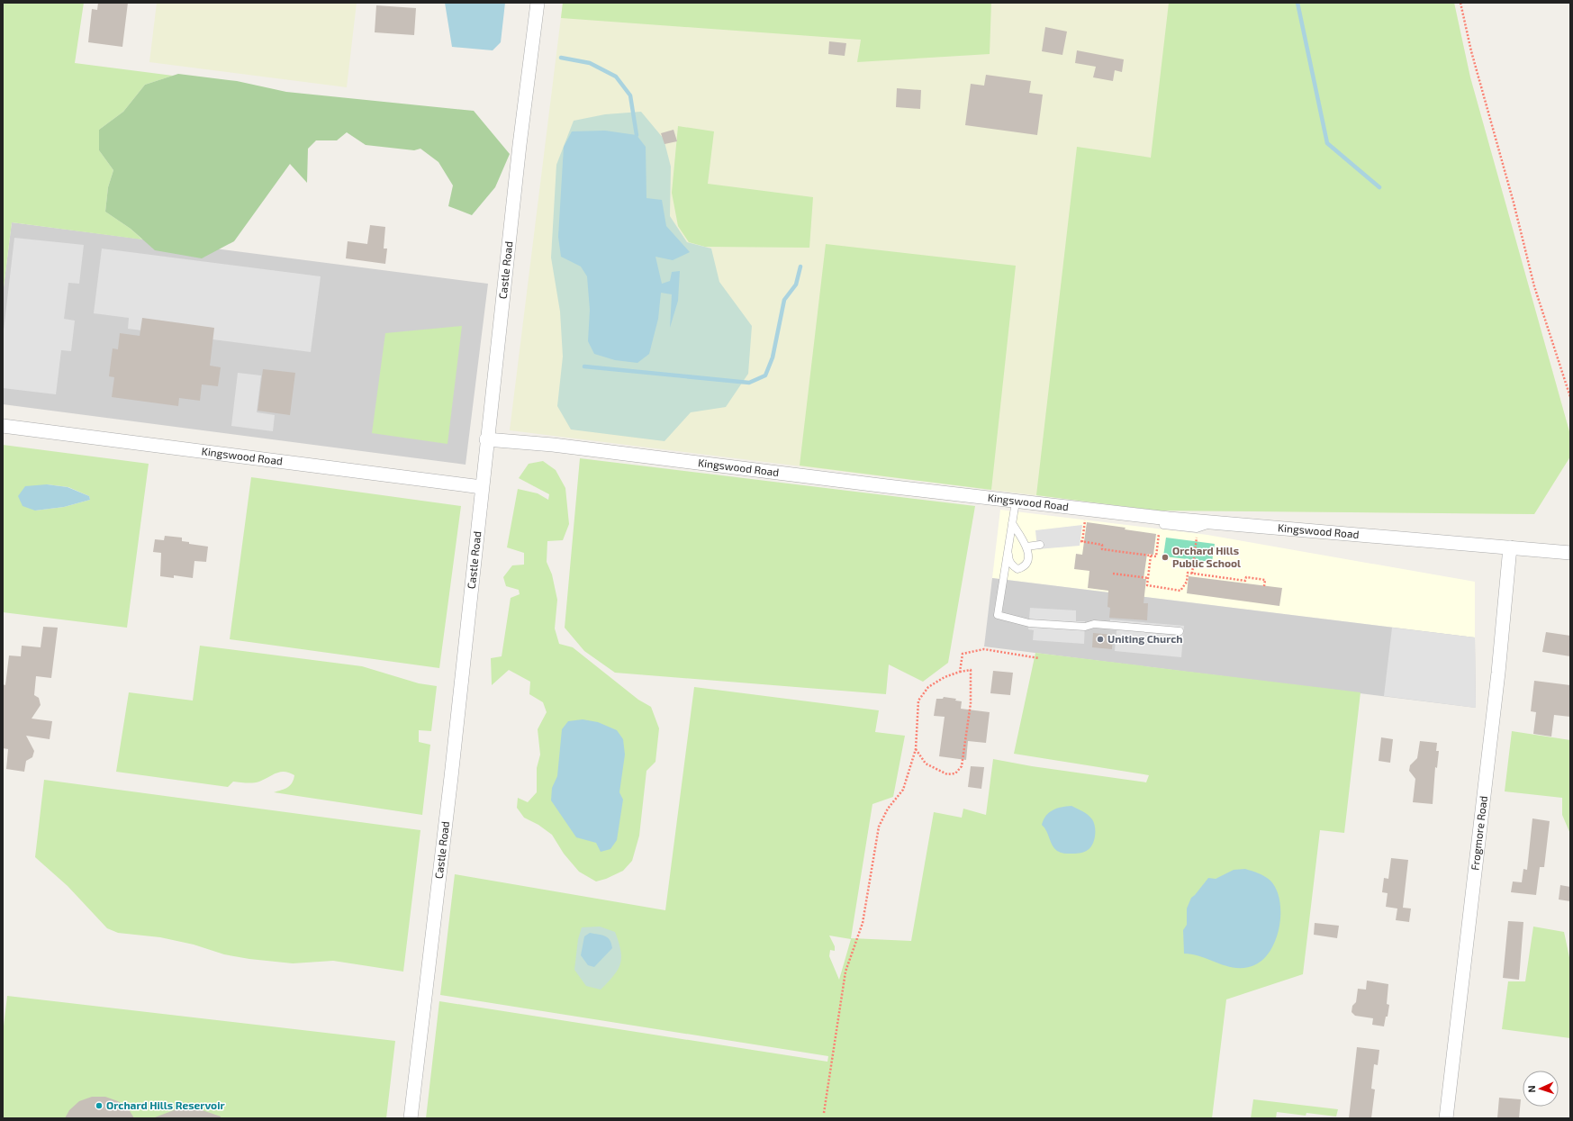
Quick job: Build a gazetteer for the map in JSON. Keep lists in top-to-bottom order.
{
  "streets": {
    "street": ["Castle Road", "Kingswood Road", "Frogmore Road"]
  },
  "crossings": [
    ["Castle Road", "Kingswood Road"],
    ["Kingswood Road", "Frogmore Road"]
  ],
  "places": ["Orchard Hills Public School", "Uniting Church", "Orchard Hills Reservoir"],
  "north": "left"
}
